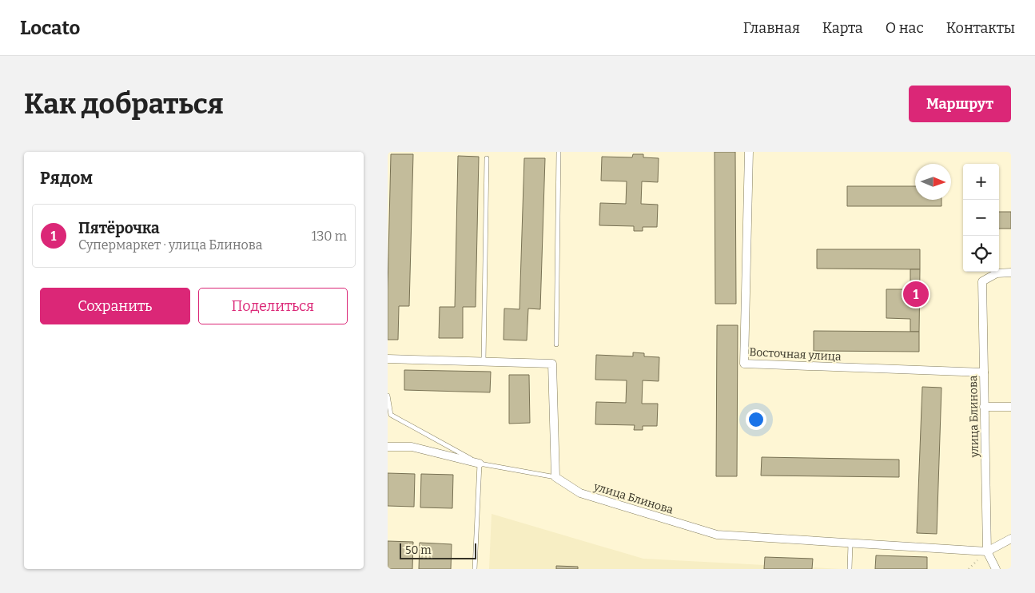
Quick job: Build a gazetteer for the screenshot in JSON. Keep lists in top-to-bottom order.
{
  "streets": {
    "street": ["Восточная улица", "улица Блинова"]
  },
  "crossings": [
    ["Восточная улица", "улица Блинова"]
  ],
  "scale_bar": "50 m",
  "north": "right",
  "page": {
    "header": "Locato",
    "nav": [
      "Главная",
      "Карта",
      "О нас",
      "Контакты"
    ],
    "buttons": [
      "Маршрут",
      ["Сохранить", "Поделиться"]
    ],
    "title": "Как добраться",
    "heading": "Рядом",
    "map_buttons": ["+", "−"],
    "list": [
      {
        "mark": "1",
        "name": "Пятёрочка",
        "note": "Супермаркет · улица Блинова",
        "value": "130 m"
      }
    ],
    "pins": "1",
    "scale": "50 m"
  }
}
